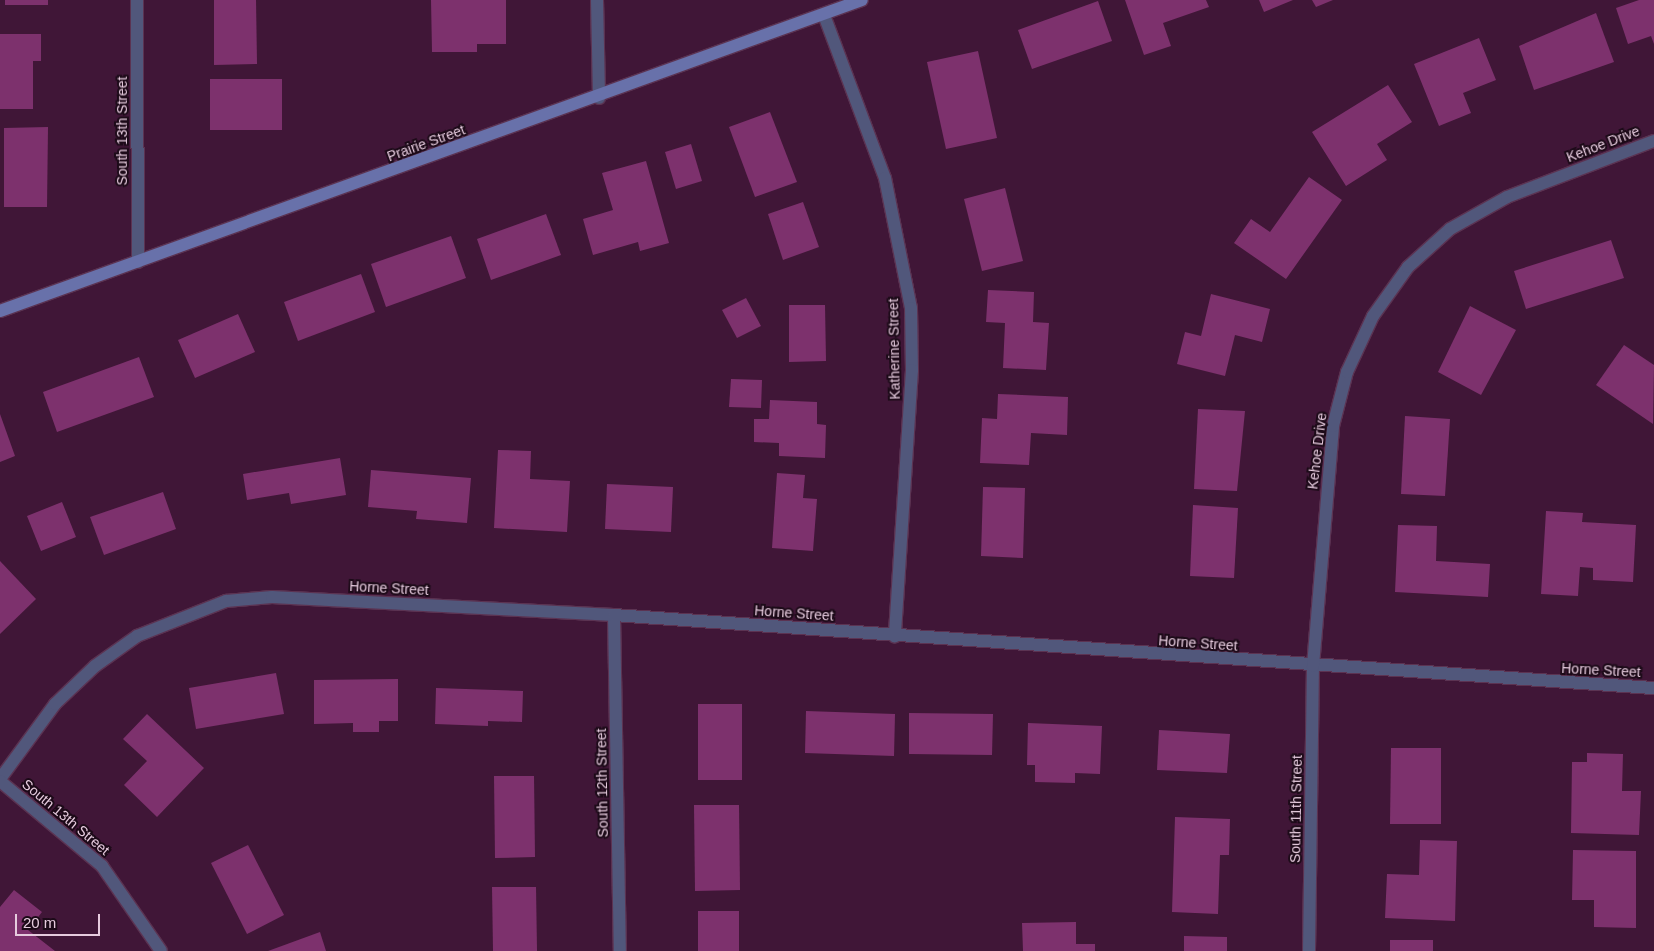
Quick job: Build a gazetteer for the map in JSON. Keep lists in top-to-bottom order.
{
  "streets": {
    "street": [
      "South 13th Street",
      "Prairie Street",
      "Kehoe Drive",
      "Katherine Street",
      "Horne Street",
      "South 12th Street",
      "South 11th Street"
    ]
  },
  "crossings": [
    ["South 13th Street", "Prairie Street"],
    ["South 13th Street", "Horne Street"],
    ["Prairie Street", "Katherine Street"],
    ["Kehoe Drive", "Horne Street"],
    ["Kehoe Drive", "South 11th Street"],
    ["Katherine Street", "Horne Street"],
    ["Horne Street", "South 12th Street"],
    ["Horne Street", "South 11th Street"]
  ],
  "scale_bar": "20 m"
}
